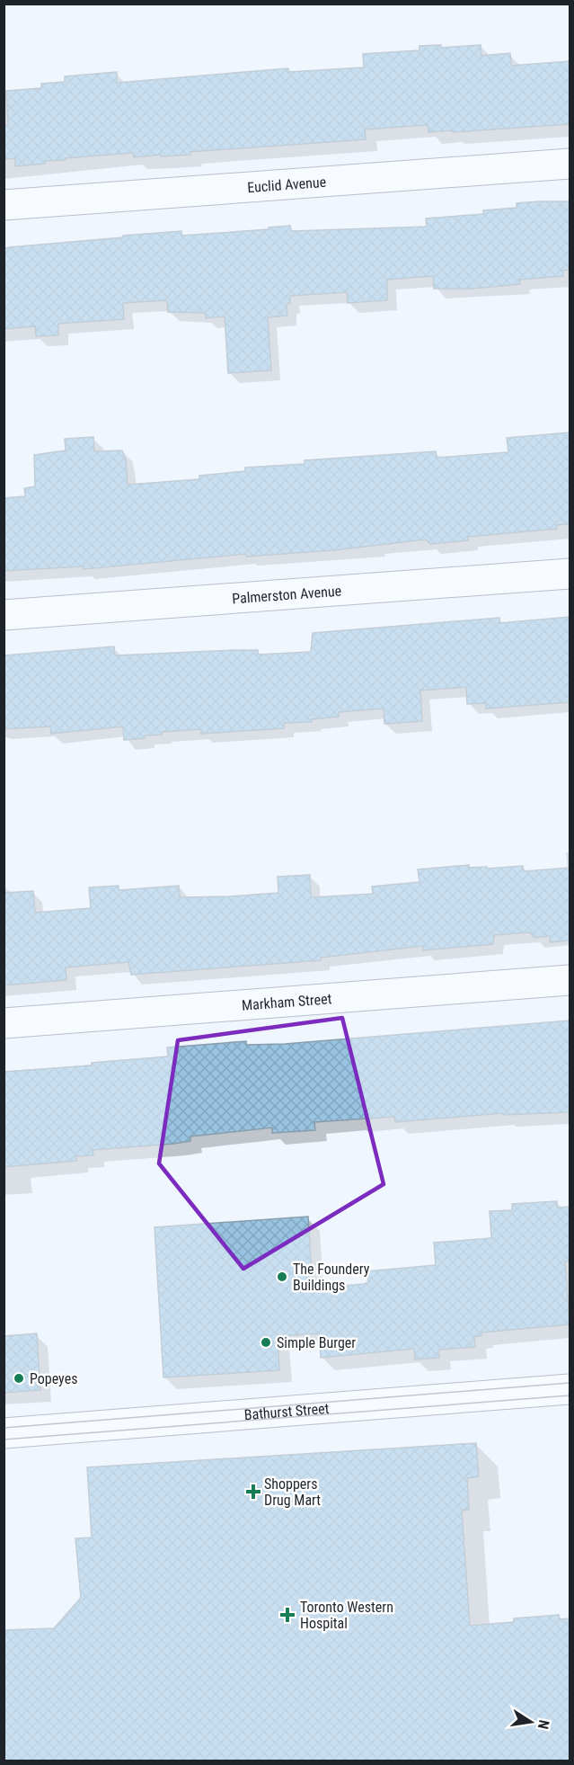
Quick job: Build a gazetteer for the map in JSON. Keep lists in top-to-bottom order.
{
  "streets": {
    "street": [
      "Euclid Avenue",
      "Palmerston Avenue",
      "Markham Street",
      "Bathurst Street"
    ]
  },
  "places": {
    "other": ["The Foundery Buildings", "Simple Burger", "Popeyes"],
    "health": ["Shoppers Drug Mart", "Toronto Western Hospital"]
  },
  "north": "right"
}
